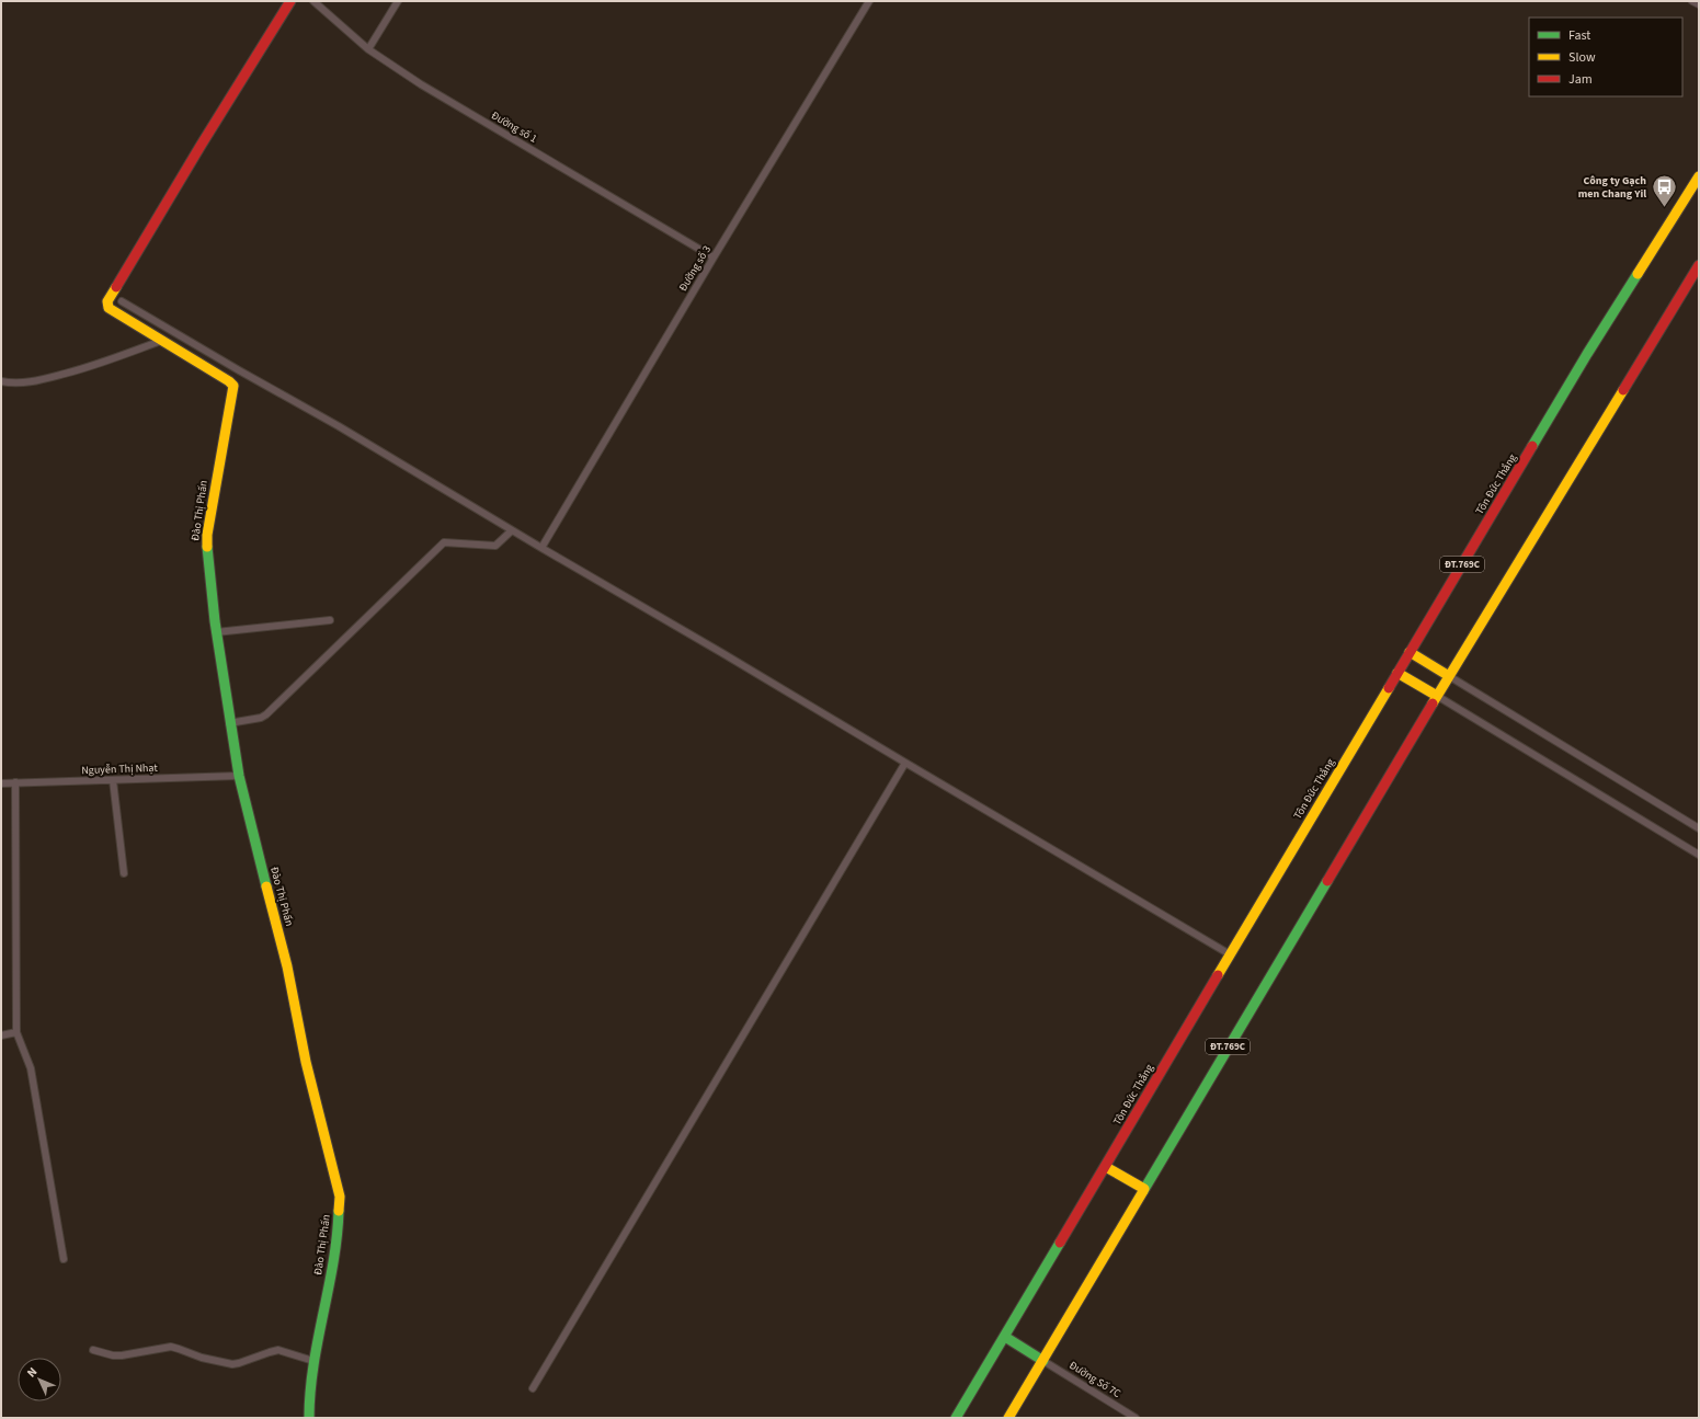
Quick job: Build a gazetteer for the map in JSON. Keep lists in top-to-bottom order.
{
  "streets": {
    "main road": ["Tôn Đức Thắng", "Đào Thị Phấn", "ĐT.769C"],
    "street": [
      "Đường số 1",
      "Đường số 3",
      "Nguyễn Thị Nhạt",
      "Đường Số 7C"
    ]
  },
  "crossings": [
    ["Đường số 1", "Đường số 3"],
    ["Đào Thị Phấn", "Nguyễn Thị Nhạt"],
    ["ĐT.769C", "Đường Số 7C"]
  ],
  "places": {
    "bus stop": ["Công ty Gạch men Chang Yil"]
  },
  "legend": ["Fast", "Slow", "Jam"],
  "north": "top left"
}
